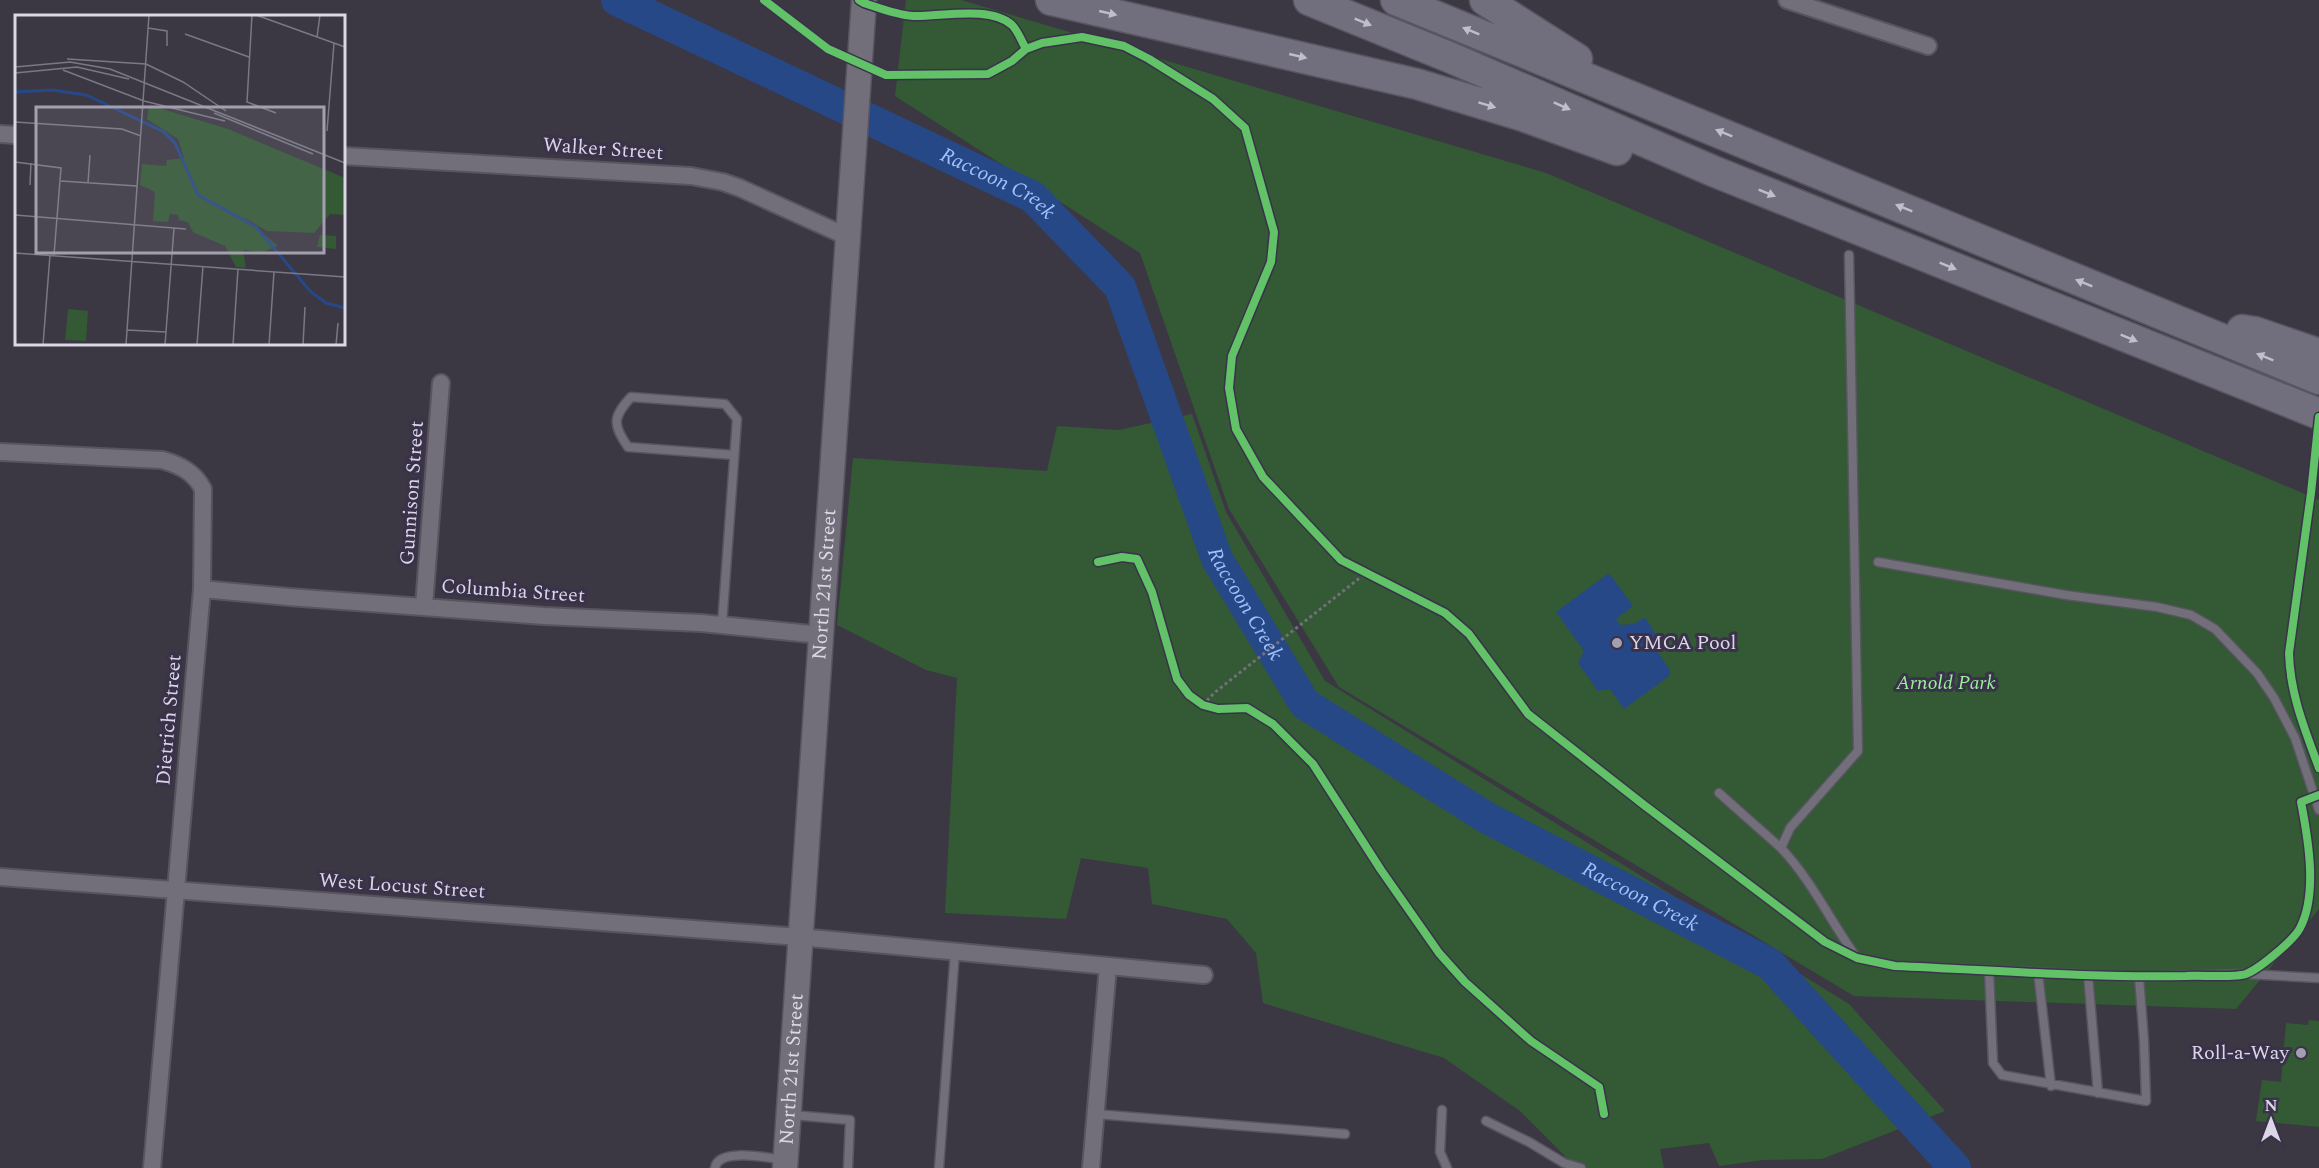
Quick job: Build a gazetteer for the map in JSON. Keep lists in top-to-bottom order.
{
  "streets": {
    "main road": ["North 21st Street"],
    "street": [
      "Walker Street",
      "Gunnison Street",
      "Columbia Street",
      "Dietrich Street",
      "West Locust Street"
    ]
  },
  "crossings": [
    ["Walker Street", "North 21st Street"],
    ["Gunnison Street", "Columbia Street"],
    ["North 21st Street", "Columbia Street"],
    ["North 21st Street", "West Locust Street"],
    ["Columbia Street", "Dietrich Street"],
    ["Dietrich Street", "West Locust Street"]
  ],
  "water": ["Raccoon Creek"],
  "parks": ["Arnold Park"],
  "places": ["YMCA Pool", "Roll-a-Way"],
  "north": "top"
}
